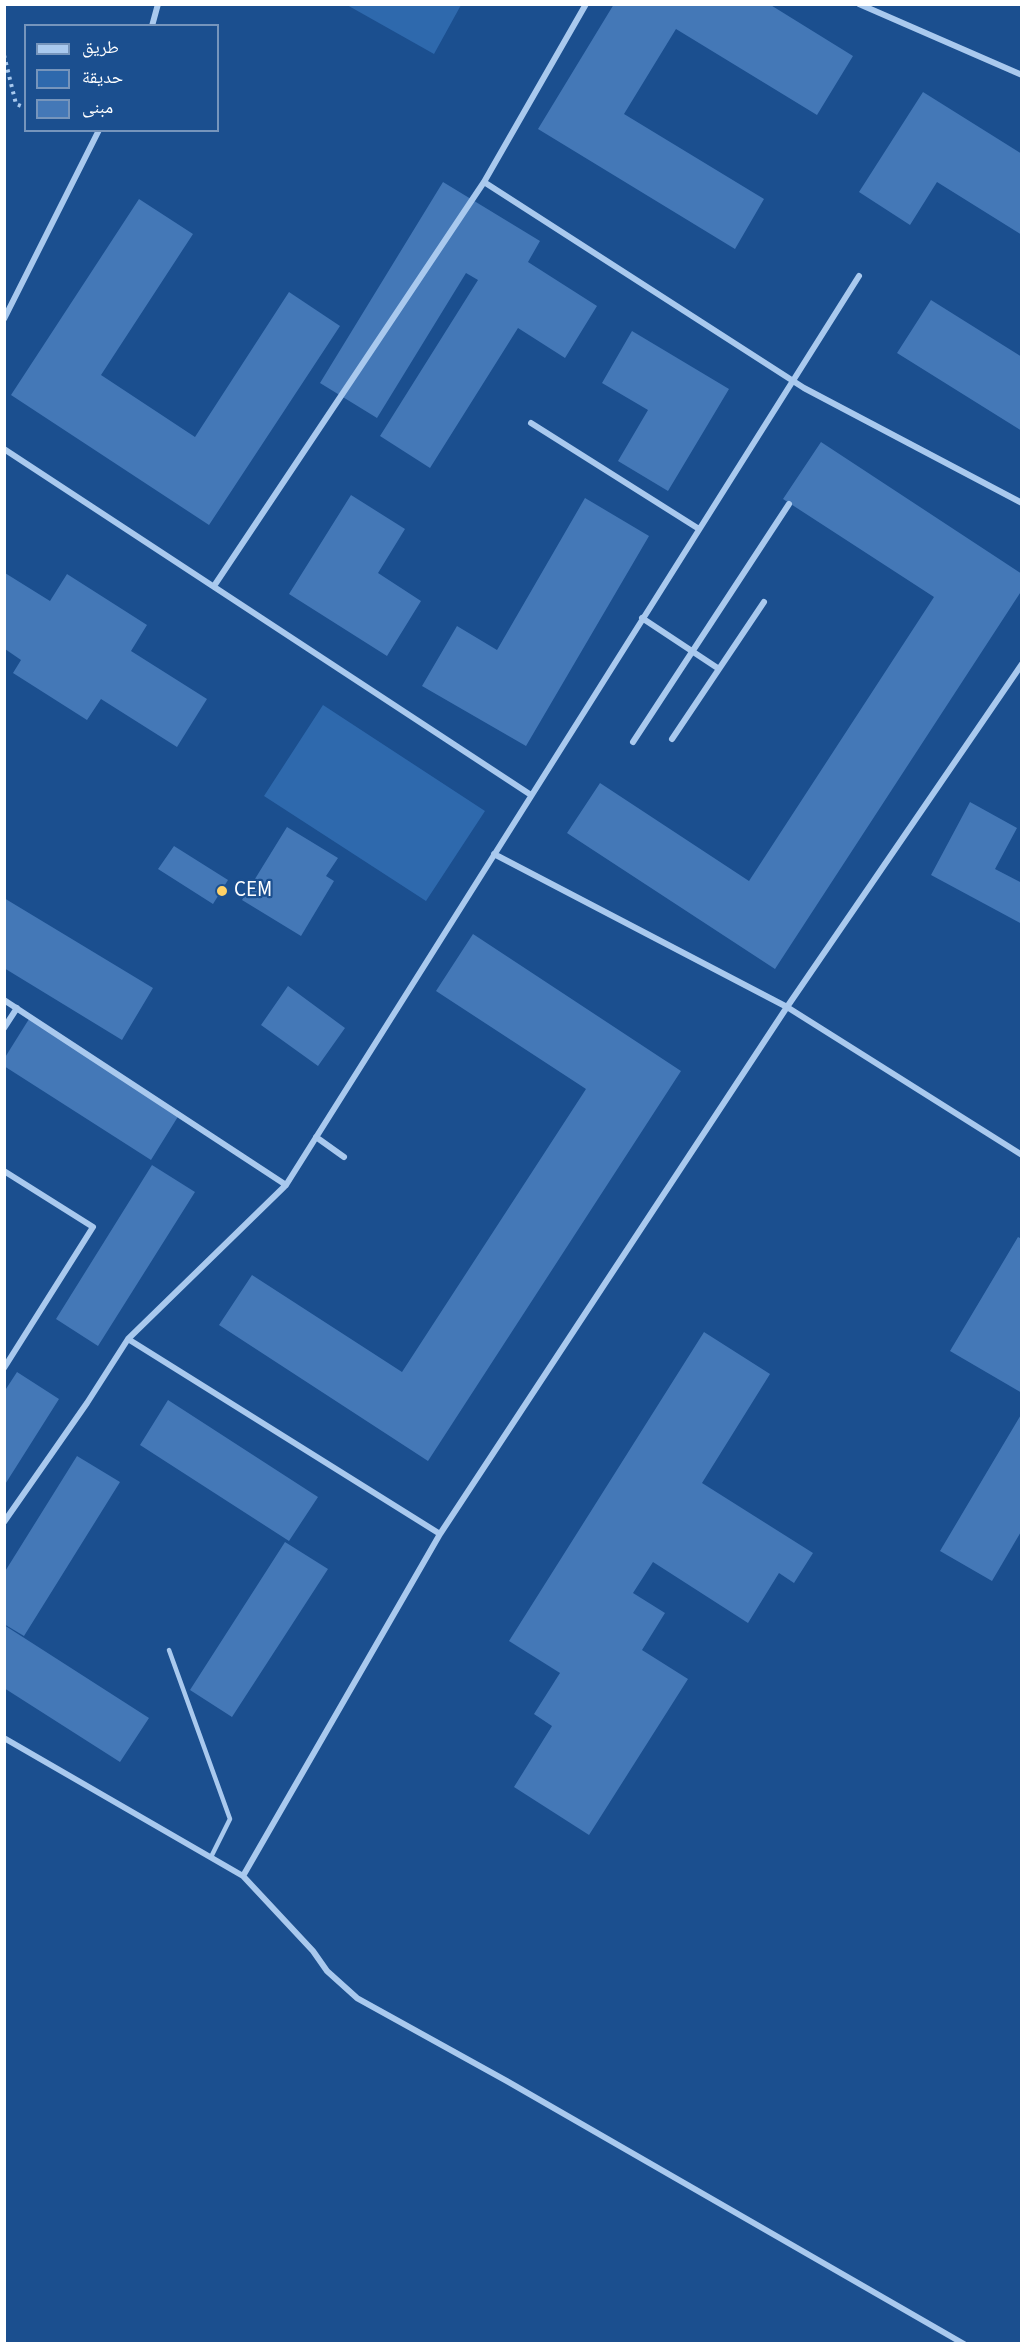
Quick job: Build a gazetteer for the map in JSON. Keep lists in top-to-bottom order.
{
  "places": ["CEM"],
  "legend": ["طريق", "حديقة", "مبنى"]
}
